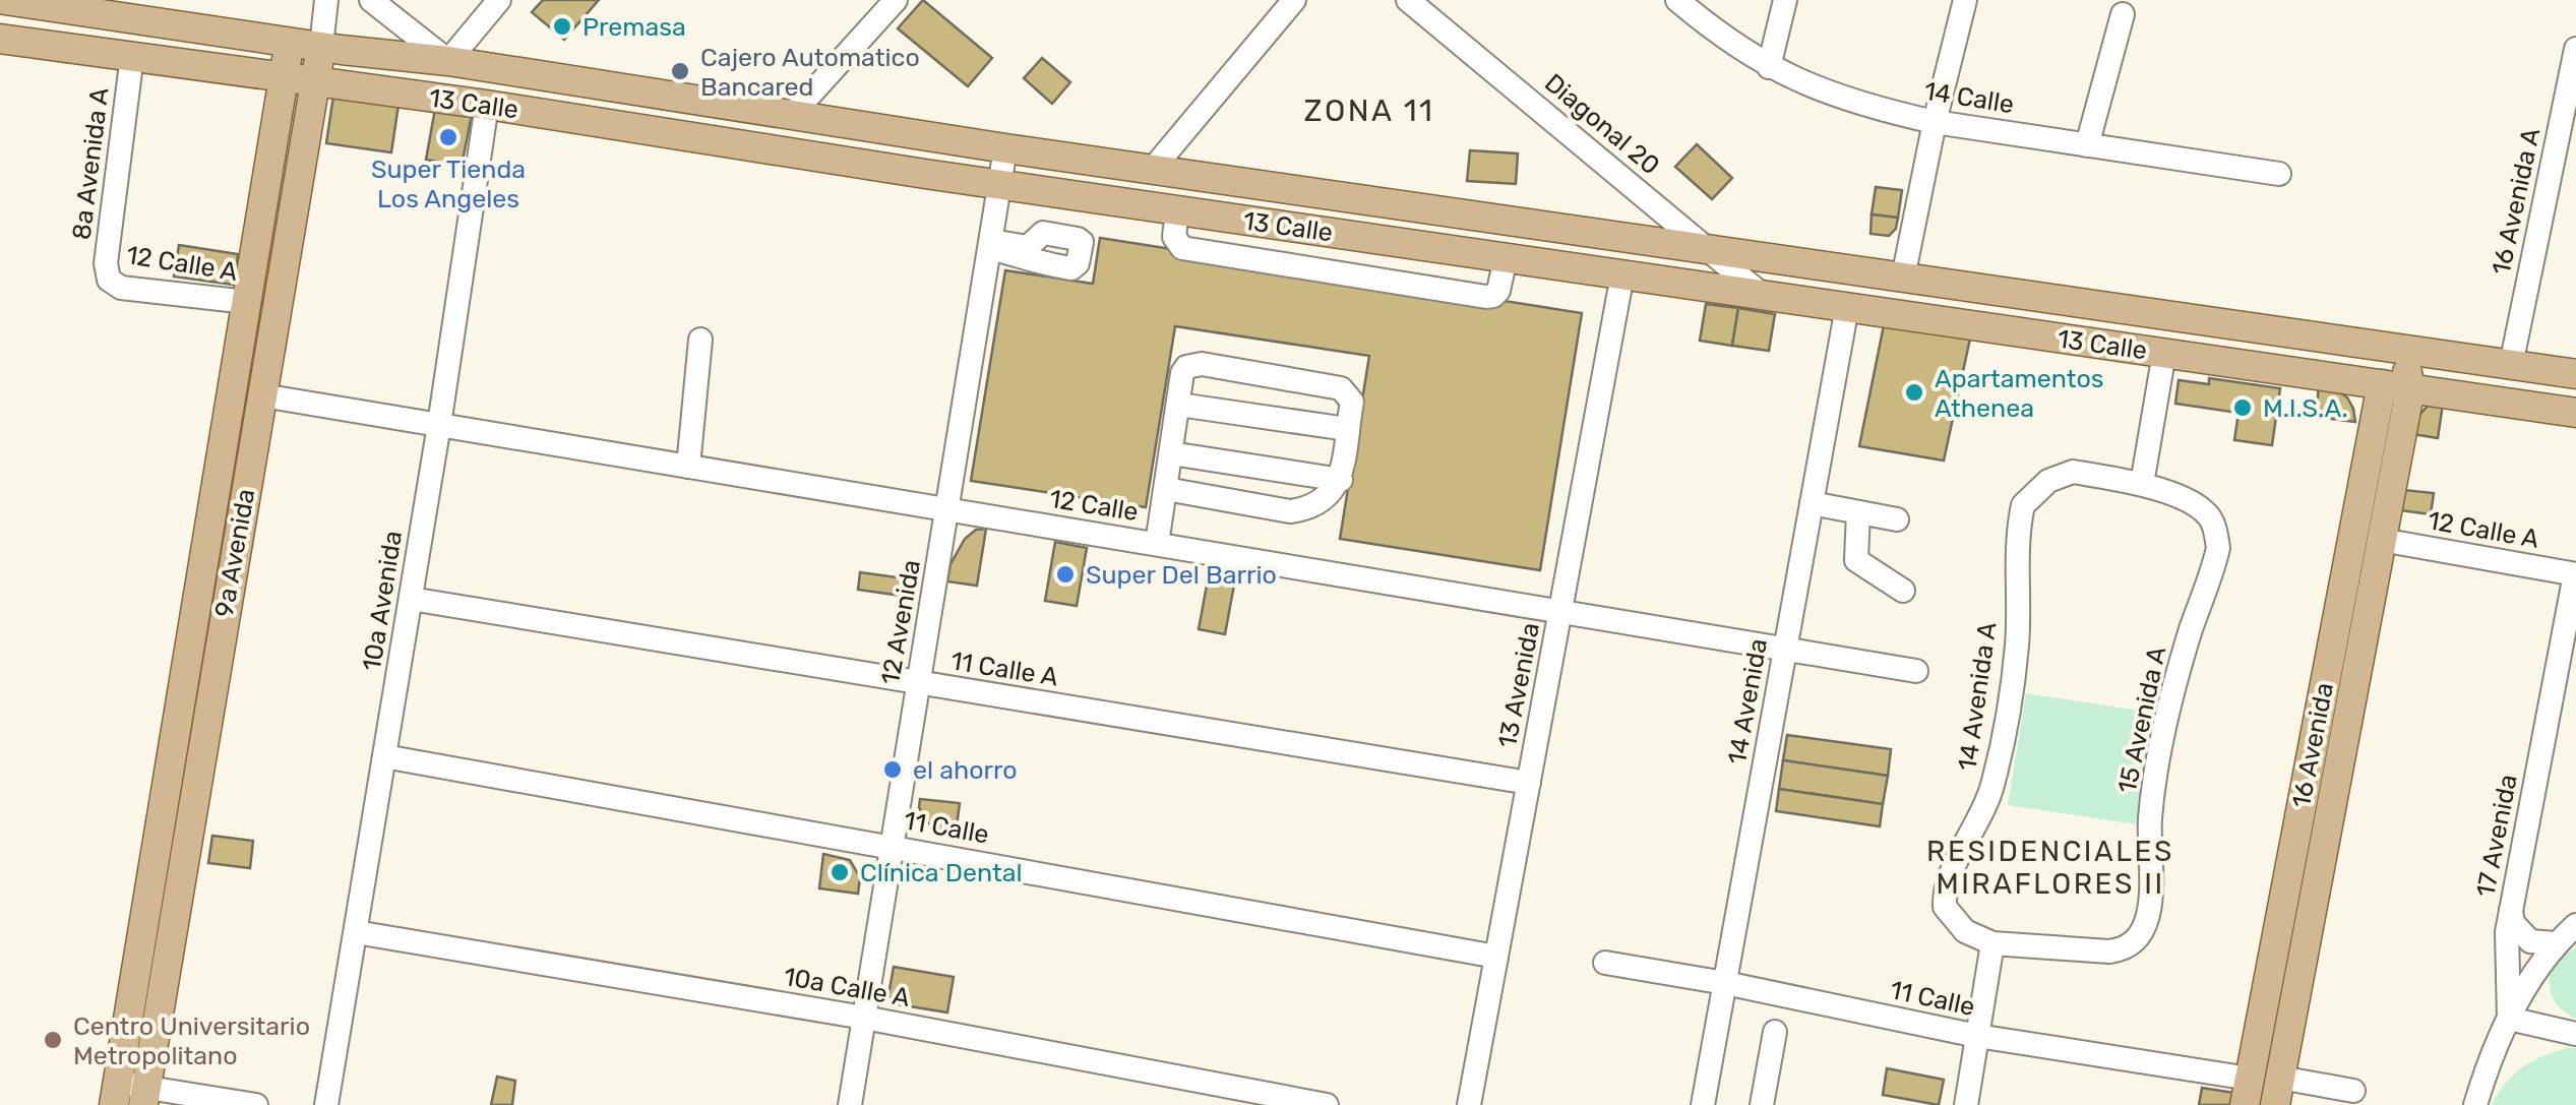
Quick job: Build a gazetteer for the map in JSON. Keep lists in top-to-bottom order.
{
  "streets": {
    "main road": ["13 Calle", "9a Avenida", "16 Avenida"],
    "street": [
      "14 Calle",
      "Diagonal 20",
      "8a Avenida A",
      "16 Avenida A",
      "12 Calle A",
      "12 Calle",
      "10a Avenida",
      "12 Avenida",
      "11 Calle A",
      "13 Avenida",
      "14 Avenida A",
      "14 Avenida",
      "15 Avenida A",
      "11 Calle",
      "17 Avenida",
      "10a Calle A"
    ]
  },
  "crossings": [
    ["13 Calle", "Diagonal 20"],
    ["13 Calle", "8a Avenida A"],
    ["13 Calle", "16 Avenida A"],
    ["13 Calle", "9a Avenida"],
    ["13 Calle", "10a Avenida"],
    ["13 Calle", "12 Avenida"],
    ["13 Calle", "13 Avenida"],
    ["13 Calle", "14 Avenida"],
    ["13 Calle", "16 Avenida"],
    ["8a Avenida A", "12 Calle A"],
    ["12 Calle A", "9a Avenida"],
    ["12 Calle A", "16 Avenida"],
    ["12 Calle A", "17 Avenida"],
    ["12 Calle", "9a Avenida"],
    ["12 Calle", "10a Avenida"],
    ["12 Calle", "12 Avenida"],
    ["12 Calle", "13 Avenida"],
    ["12 Calle", "14 Avenida"],
    ["10a Avenida", "11 Calle A"],
    ["10a Avenida", "11 Calle"],
    ["10a Avenida", "10a Calle A"],
    ["12 Avenida", "11 Calle A"],
    ["12 Avenida", "11 Calle"],
    ["12 Avenida", "10a Calle A"],
    ["11 Calle A", "13 Avenida"],
    ["13 Avenida", "11 Calle"],
    ["14 Avenida A", "15 Avenida A"],
    ["14 Avenida", "11 Calle"],
    ["16 Avenida", "11 Calle"]
  ],
  "districts": ["ZONA 11", "RESIDENCIALES MIRAFLORES II"],
  "places": [
    "Premasa",
    "Cajero Automatico Bancared",
    "Super Tienda Los Angeles",
    "Apartamentos Athenea",
    "M.I.S.A.",
    "Super Del Barrio",
    "el ahorro",
    "Clínica Dental",
    "Centro Universitario Metropolitano"
  ]
}
